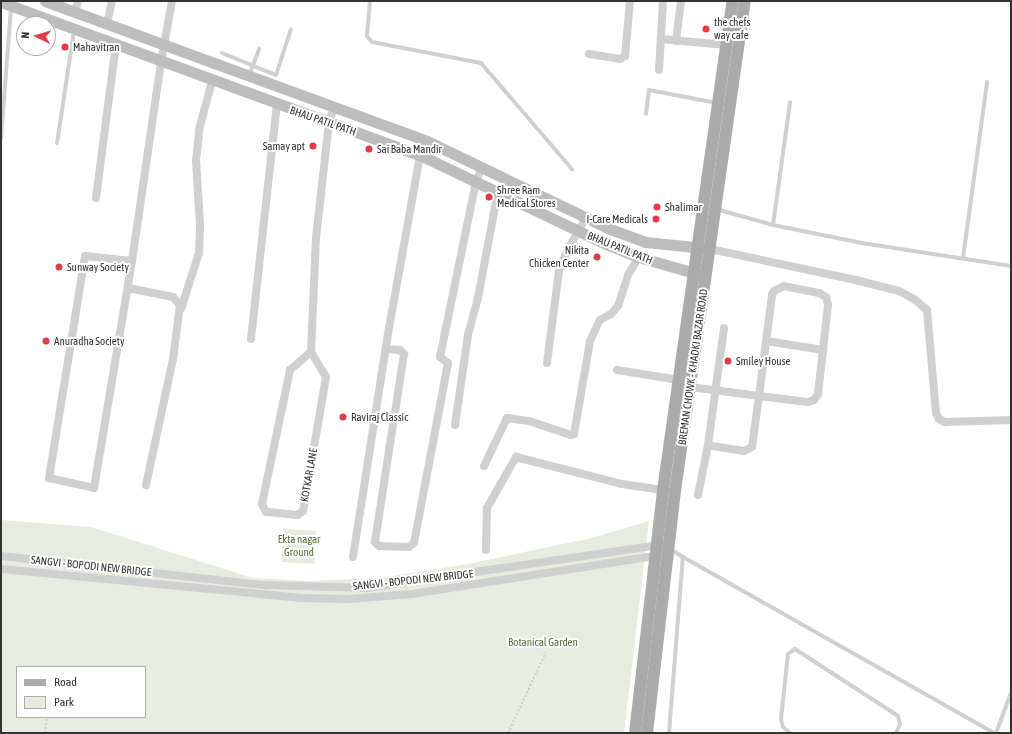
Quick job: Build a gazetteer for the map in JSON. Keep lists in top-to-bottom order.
{
  "streets": {
    "main road": ["BHAU PATIL PATH", "BREMAN CHOWK - KHADKI BAZAR ROAD"],
    "street": ["KOTKAR LANE", "SANGVI - BOPODI NEW BRIDGE"]
  },
  "crossings": [
    ["BHAU PATIL PATH", "BREMAN CHOWK - KHADKI BAZAR ROAD"],
    ["BREMAN CHOWK - KHADKI BAZAR ROAD", "SANGVI - BOPODI NEW BRIDGE"]
  ],
  "parks": ["Ekta nagar Ground", "Botanical Garden"],
  "places": [
    "the chefs way cafe",
    "Mahavitran",
    "Samay apt",
    "Sai Baba Mandir",
    "Shree Ram Medical Stores",
    "Shalimar",
    "I-Care Medicals",
    "Nikita Chicken Center",
    "Sunway Society",
    "Anuradha Society",
    "Smiley House",
    "Raviraj Classic"
  ],
  "legend": ["Road", "Park"],
  "north": "left"
}
